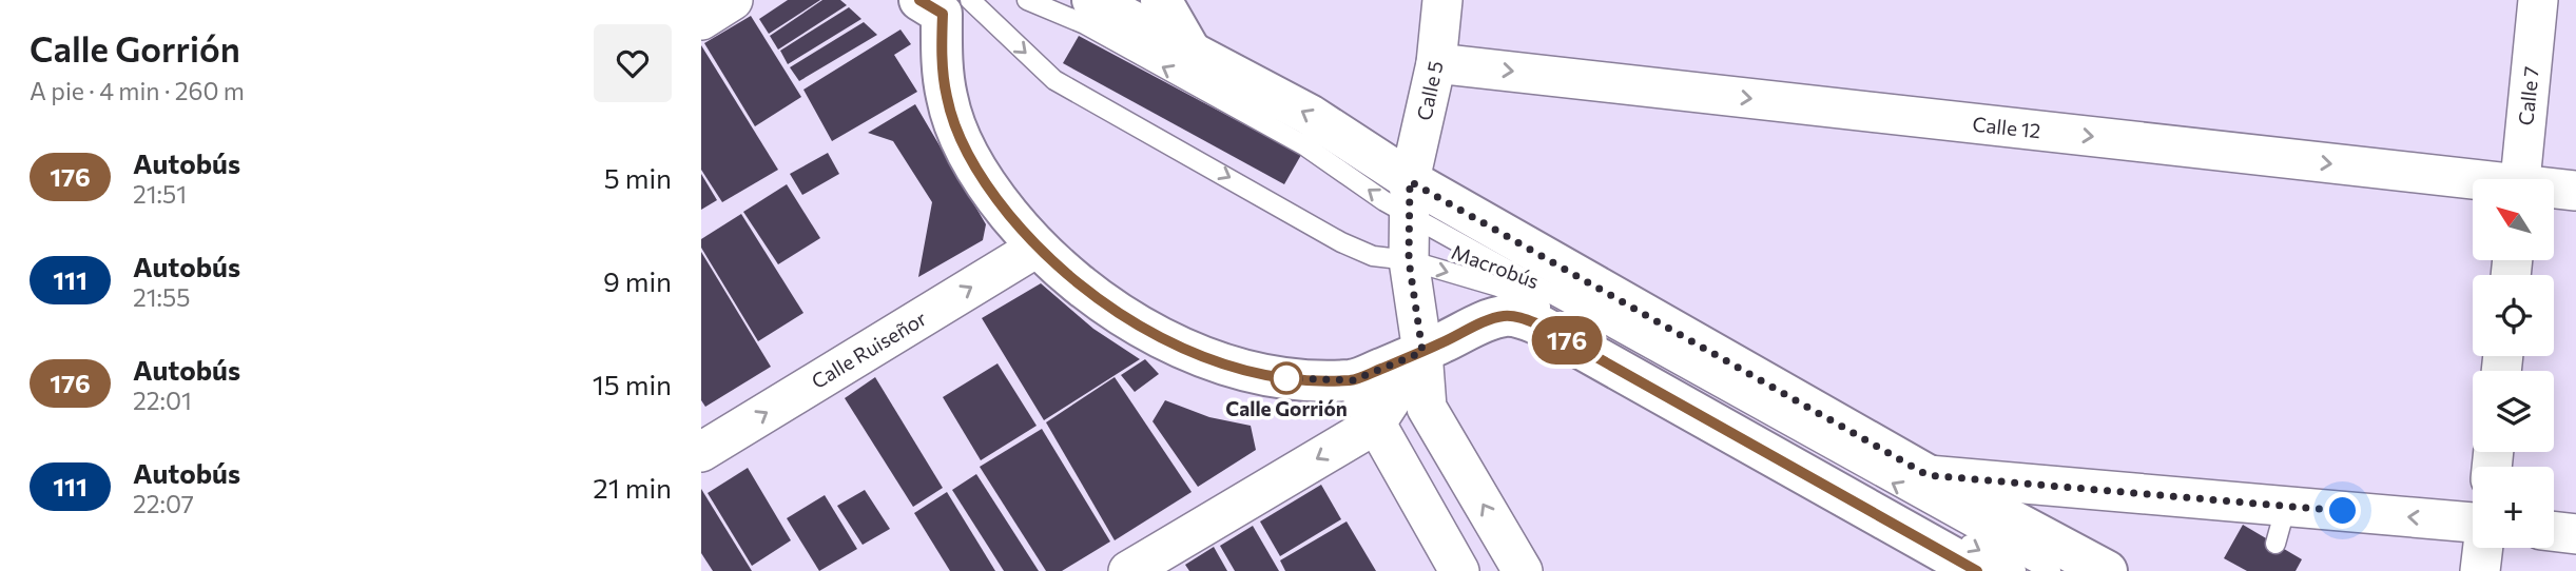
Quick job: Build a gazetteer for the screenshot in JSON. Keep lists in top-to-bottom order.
{
  "streets": {
    "street": [
      "Calle 5",
      "Calle 7",
      "Calle 12",
      "Calle Ruiseñor"
    ],
    "lane": ["Macrobús"]
  },
  "crossings": [
    ["Calle 5", "Calle 12"],
    ["Calle 5", "Macrobús"]
  ],
  "one_way": ["Calle Ruiseñor"],
  "places": ["Calle Gorrión"],
  "lines": ["bus line 176"],
  "north": "top left",
  "page": {
    "heading": ["Calle Gorrión", "A pie · 4 min · 260 m"],
    "on_map": "176",
    "list": [
      {
        "mark": "176",
        "name": "Autobús",
        "note": "21:51",
        "value": "5 min"
      },
      {
        "mark": "111",
        "name": "Autobús",
        "note": "21:55",
        "value": "9 min"
      },
      {
        "mark": "176",
        "name": "Autobús",
        "note": "22:01",
        "value": "15 min"
      },
      {
        "mark": "111",
        "name": "Autobús",
        "note": "22:07",
        "value": "21 min"
      }
    ],
    "map_buttons": "+"
  }
}
